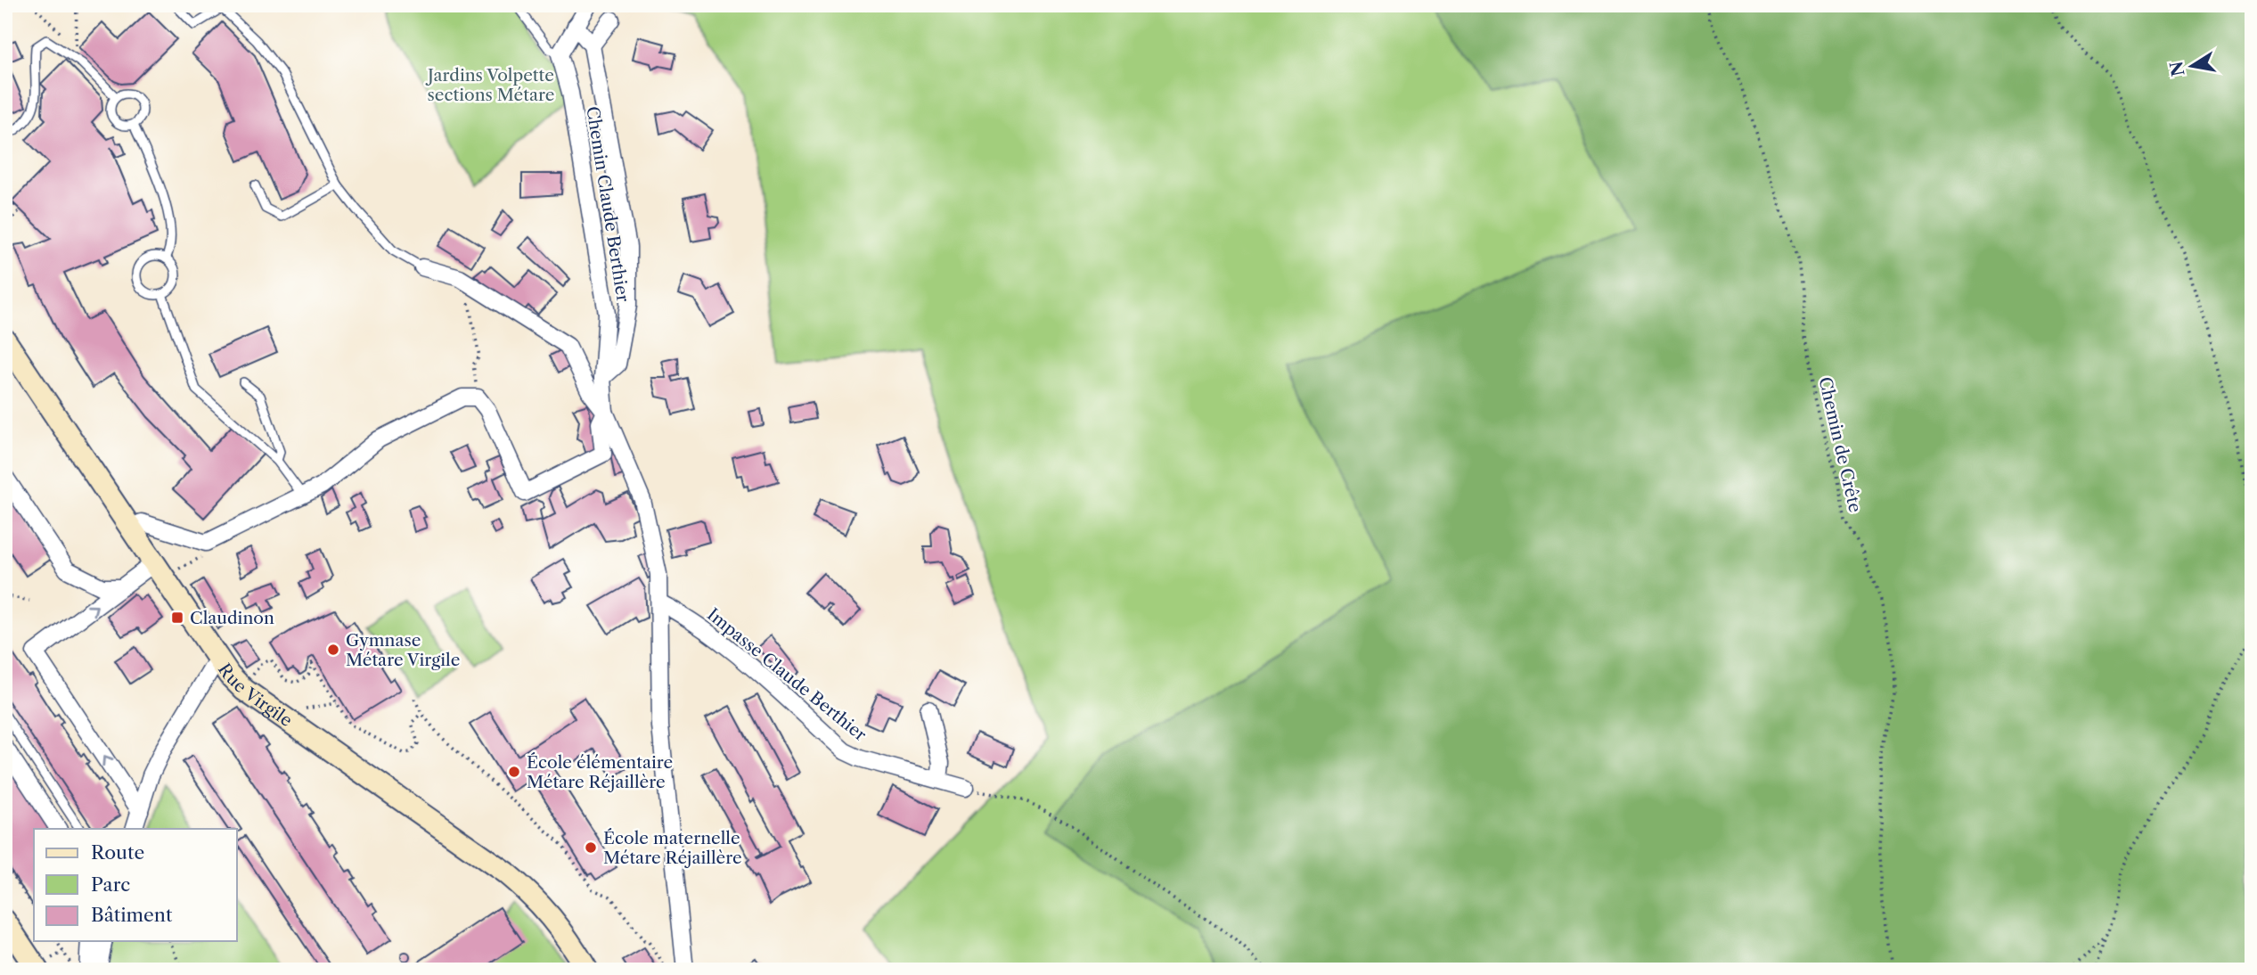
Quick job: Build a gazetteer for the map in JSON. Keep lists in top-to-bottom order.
{
  "streets": {
    "street": ["Chemin Claude Berthier", "Impasse Claude Berthier", "Rue Virgile"],
    "path": ["Chemin de Crête"]
  },
  "crossings": [
    ["Chemin Claude Berthier", "Impasse Claude Berthier"]
  ],
  "parks": ["Jardins Volpette sections Métare"],
  "places": {
    "transit": ["Claudinon"],
    "other": ["Gymnase Métare Virgile", "École élémentaire Métare Réjaillère", "École maternelle Métare Réjaillère"]
  },
  "legend": ["Route", "Parc", "Bâtiment"],
  "north": "left"
}
